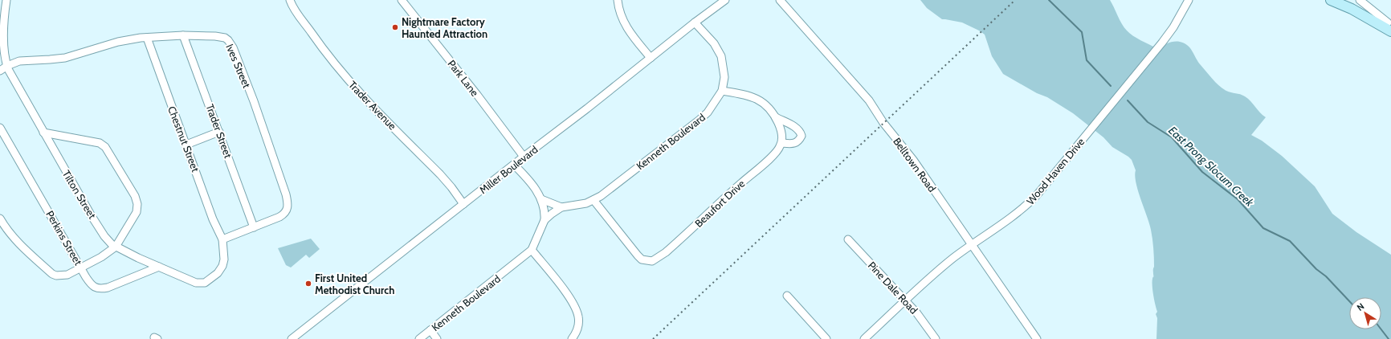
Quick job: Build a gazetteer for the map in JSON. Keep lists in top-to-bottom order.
{
  "streets": {
    "street": [
      "Ives Street",
      "Park Lane",
      "Trader Avenue",
      "Trader Street",
      "Chestnut Street",
      "Kenneth Boulevard",
      "Belltown Road",
      "Miller Boulevard",
      "Wood Haven Drive",
      "Tilton Street",
      "Beaufort Drive",
      "Perkins Street",
      "Pine Dale Road"
    ]
  },
  "crossings": [
    ["Ives Street", "Trader Street"],
    ["Ives Street", "Chestnut Street"],
    ["Ives Street", "Tilton Street"],
    ["Park Lane", "Miller Boulevard"],
    ["Trader Avenue", "Miller Boulevard"],
    ["Chestnut Street", "Tilton Street"],
    ["Kenneth Boulevard", "Miller Boulevard"],
    ["Kenneth Boulevard", "Beaufort Drive"],
    ["Belltown Road", "Wood Haven Drive"],
    ["Wood Haven Drive", "Pine Dale Road"],
    ["Tilton Street", "Perkins Street"]
  ],
  "water": ["East Prong Slocum Creek"],
  "places": ["Nightmare Factory Haunted Attraction", "First United Methodist Church"],
  "north": "top left"
}
